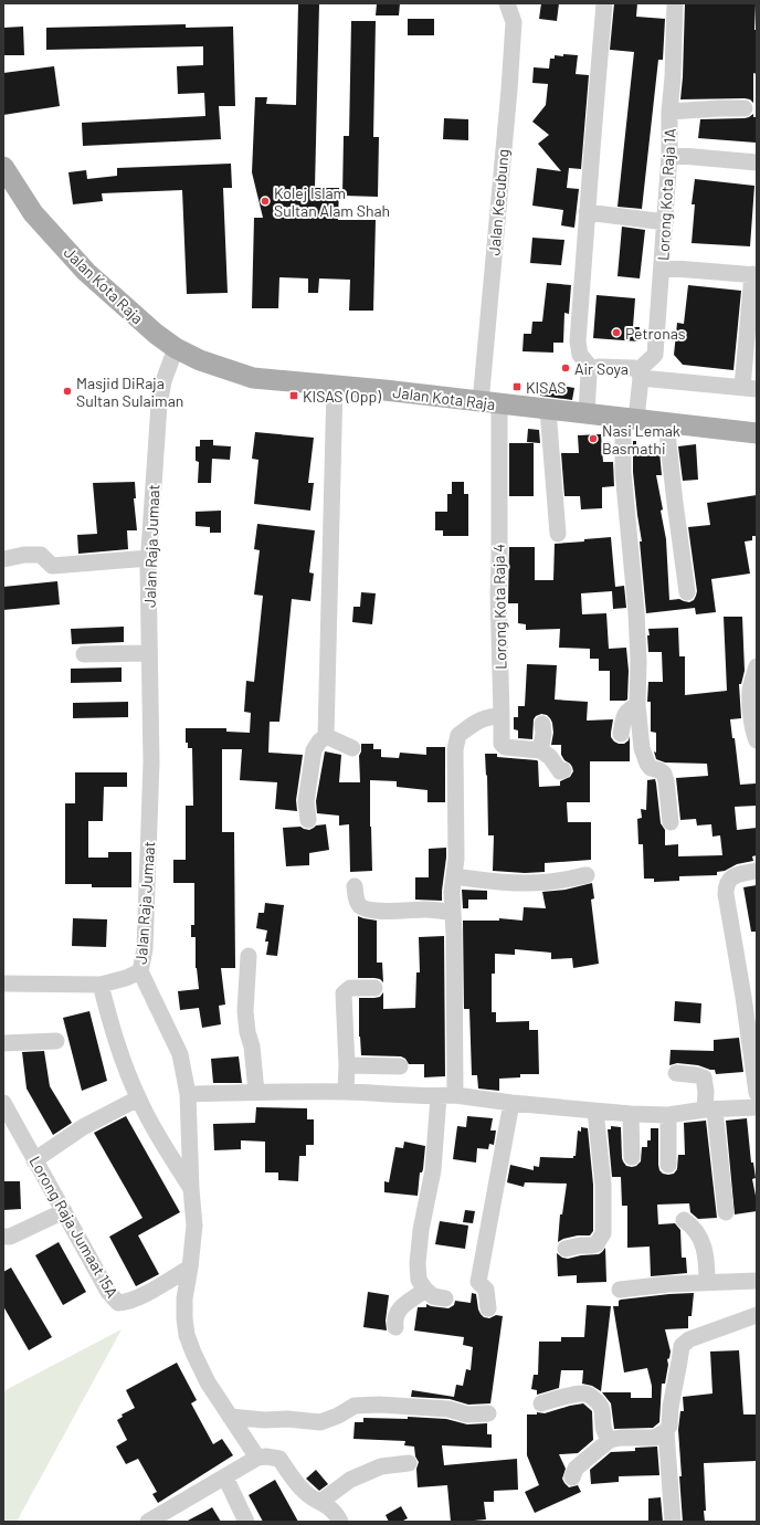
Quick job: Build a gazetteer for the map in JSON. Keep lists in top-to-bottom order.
{
  "streets": {
    "main road": ["Jalan Kota Raja"],
    "street": [
      "Lorong Kota Raja 1A",
      "Jalan Kecubung",
      "Jalan Raja Jumaat",
      "Lorong Kota Raja 4",
      "Lorong Raja Jumaat 15A"
    ]
  },
  "crossings": [
    ["Jalan Kecubung", "Jalan Kota Raja"],
    ["Jalan Kecubung", "Lorong Kota Raja 4"],
    ["Jalan Kota Raja", "Jalan Raja Jumaat"],
    ["Jalan Kota Raja", "Lorong Kota Raja 4"],
    ["Jalan Raja Jumaat", "Lorong Raja Jumaat 15A"]
  ],
  "places": {
    "other": [
      "Kolej Islam Sultan Alam Shah",
      "Petronas",
      "Air Soya",
      "Masjid DiRaja Sultan Sulaiman",
      "Nasi Lemak Basmathi"
    ],
    "transit": ["KISAS", "KISAS (Opp)"]
  }
}
